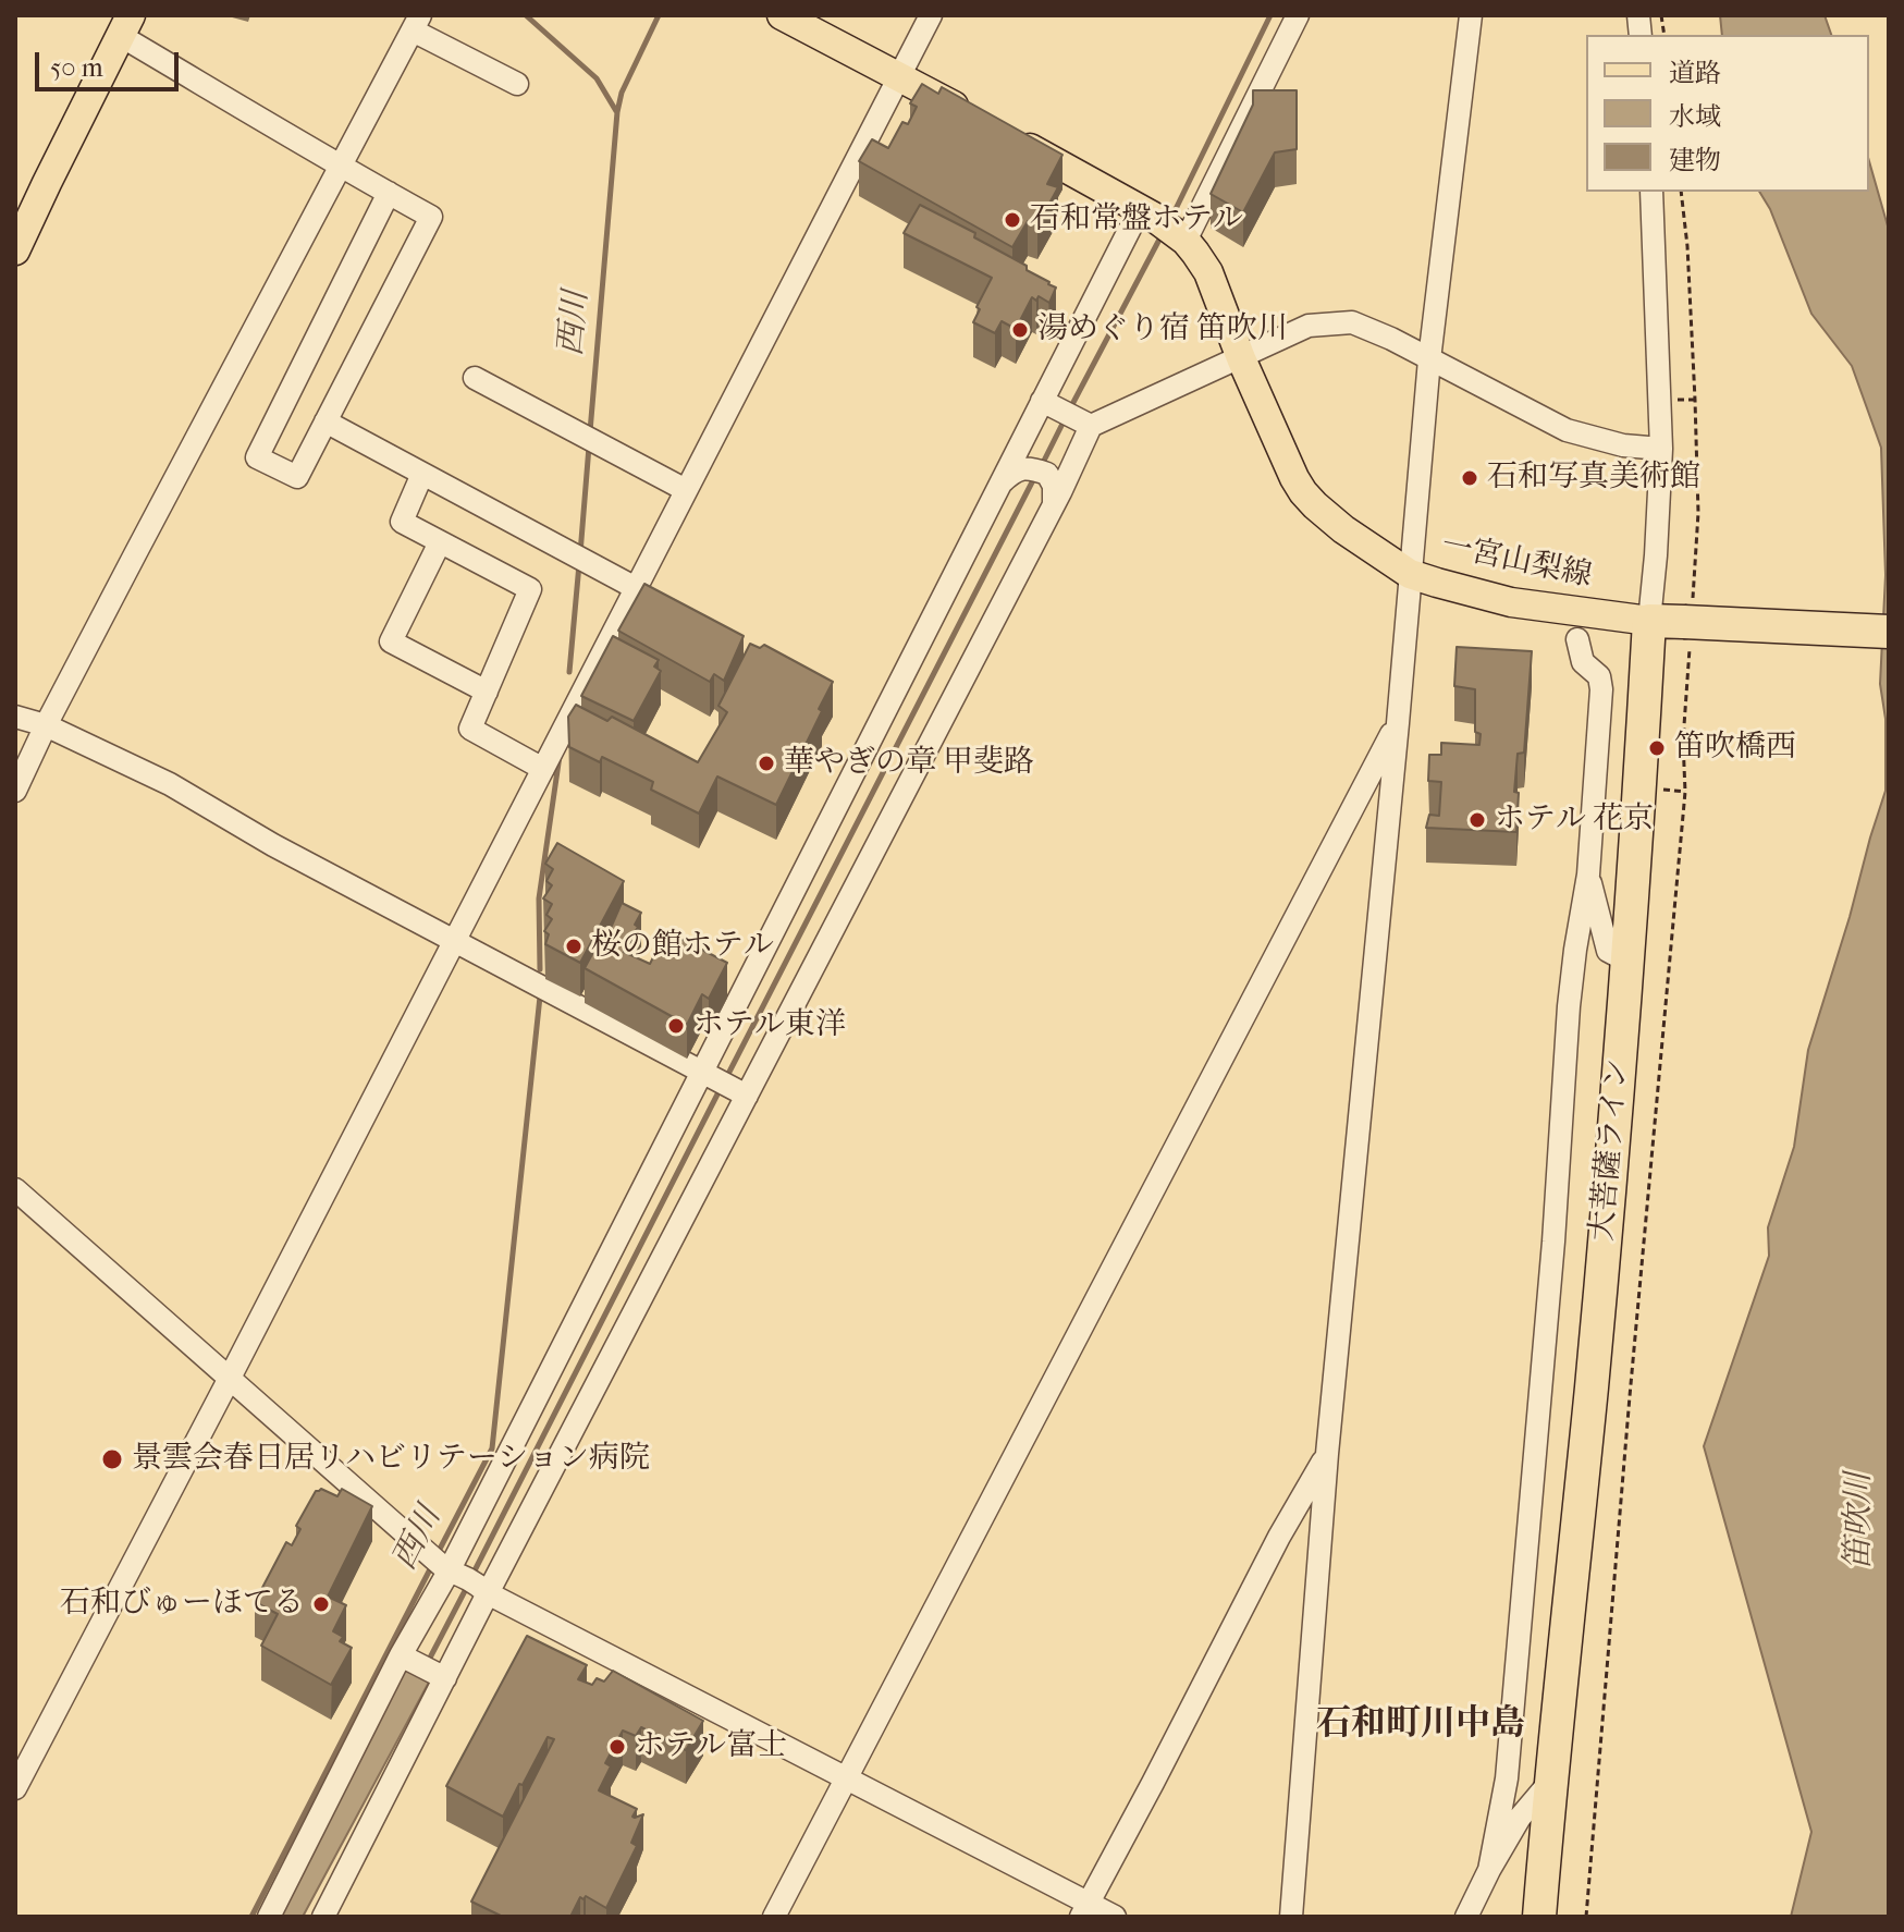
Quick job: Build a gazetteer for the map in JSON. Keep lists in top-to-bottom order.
{
  "streets": {
    "highway": ["大菩薩ライン"],
    "main road": ["一宮山梨線"]
  },
  "crossings": [
    ["一宮山梨線", "大菩薩ライン"]
  ],
  "districts": ["石和町川中島"],
  "water": ["西川", "笛吹川"],
  "places": [
    "石和常盤ホテル",
    "湯めぐり宿 笛吹川",
    "石和写真美術館",
    "笛吹橋西",
    "華やぎの章 甲斐路",
    "ホテル 花京",
    "桜の館ホテル",
    "ホテル東洋",
    "景雲会春日居リハビリテーション病院",
    "石和びゅーほてる",
    "ホテル富士"
  ],
  "legend": ["道路", "水域", "建物"],
  "scale_bar": "50 m"
}
